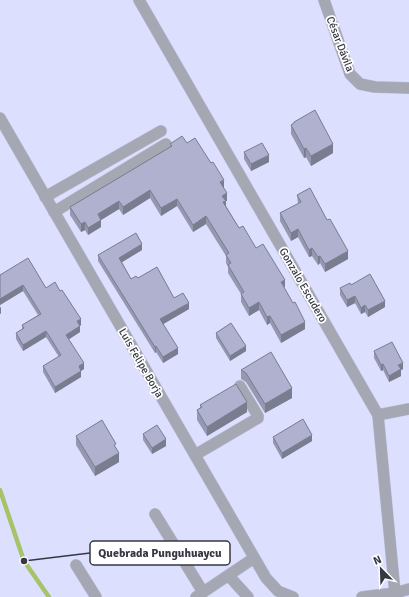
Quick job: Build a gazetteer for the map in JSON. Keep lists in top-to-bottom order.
{
  "streets": {
    "street": ["César Dávila", "Gonzalo Escudero", "Luis Felipe Borja"]
  },
  "places": ["Quebrada Punguhuaycu"],
  "north": "top left"
}
